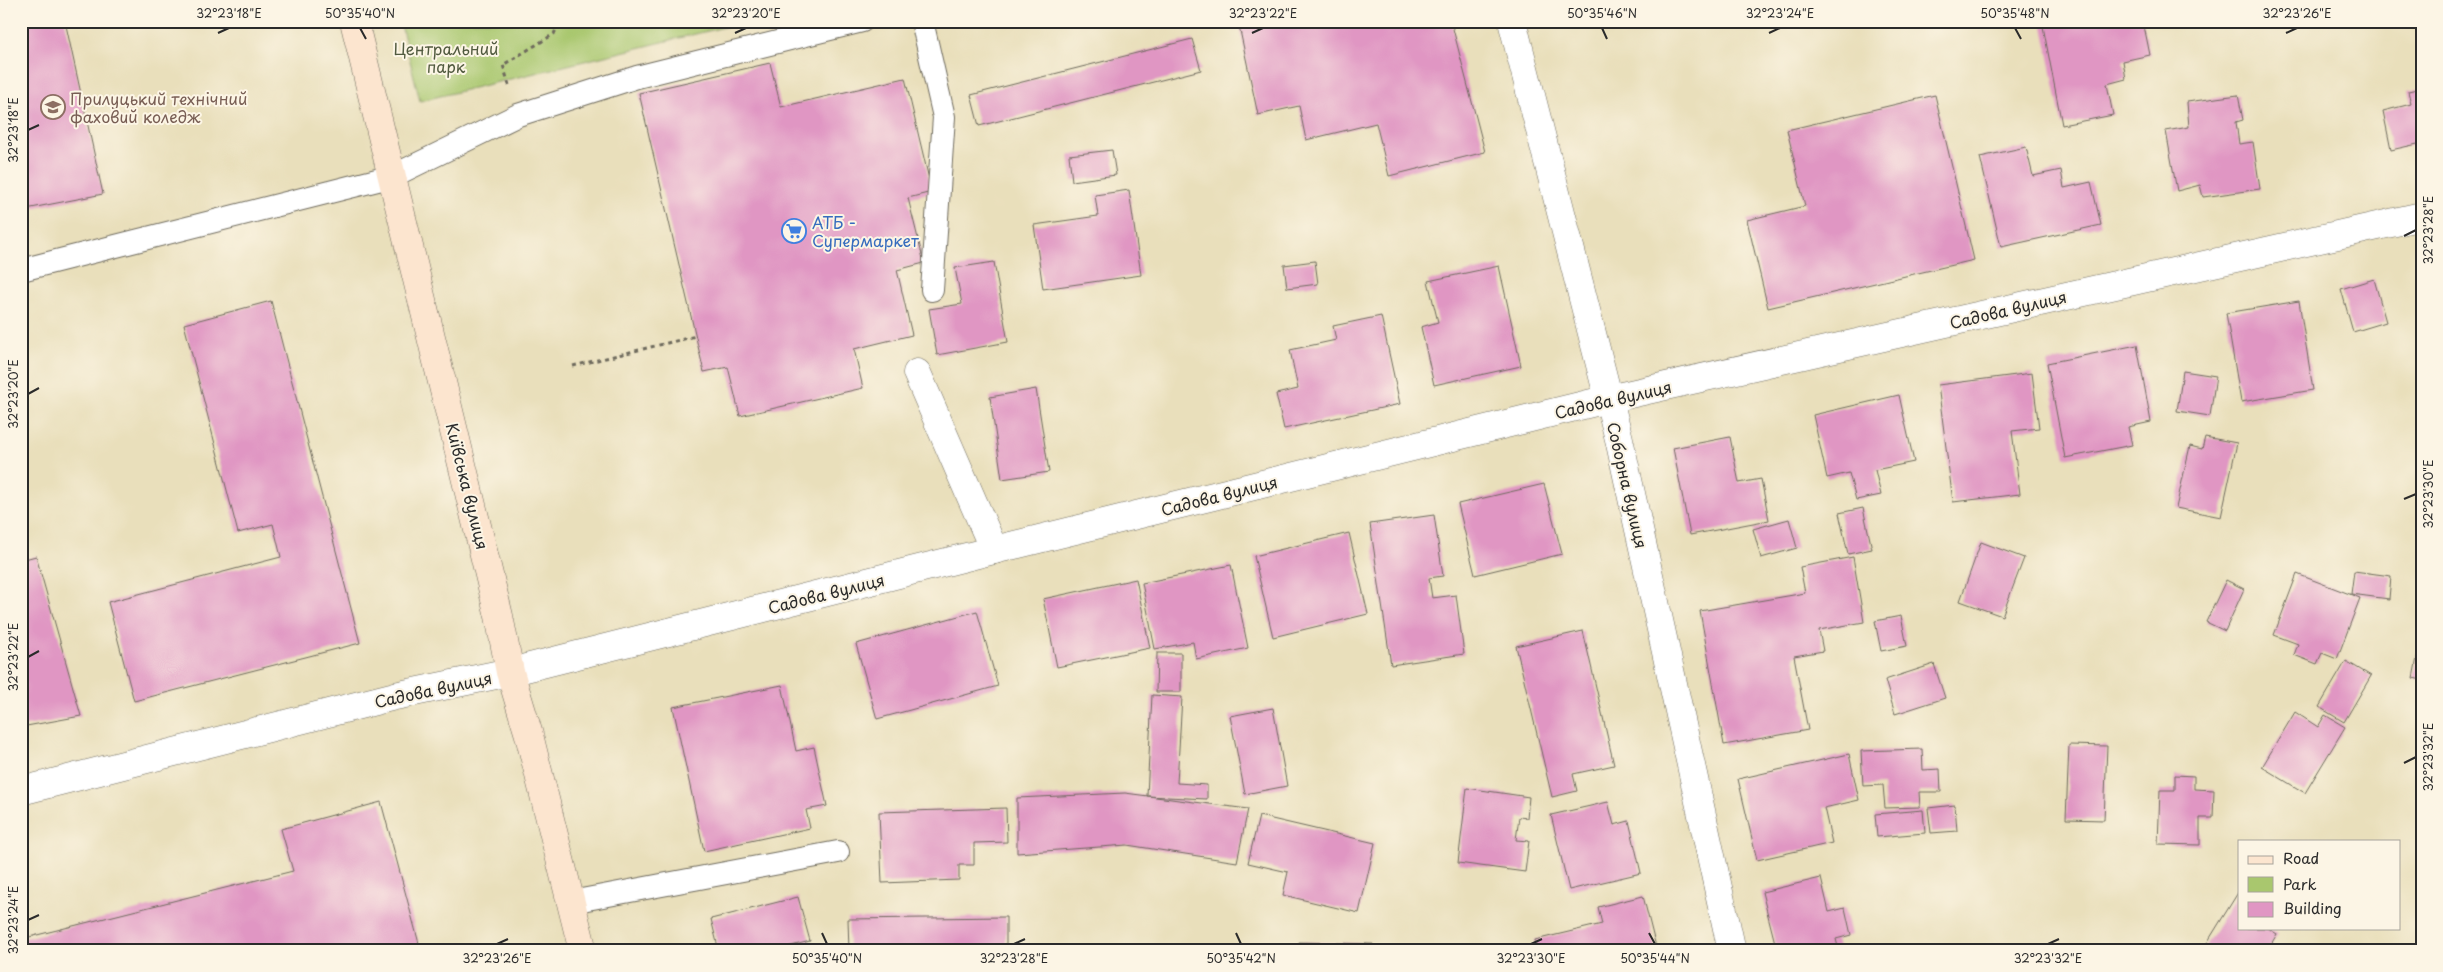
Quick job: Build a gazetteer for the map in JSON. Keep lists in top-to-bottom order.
{
  "streets": {
    "main road": ["Київська вулиця"],
    "street": ["Садова вулиця", "Соборна вулиця"]
  },
  "crossings": [
    ["Садова вулиця", "Соборна вулиця"],
    ["Садова вулиця", "Київська вулиця"]
  ],
  "parks": ["Центральний парк"],
  "places": {
    "school or university": ["Прилуцький технічний фаховий коледж"],
    "supermarket": ["АТБ - Супермаркет"]
  },
  "legend": ["Road", "Park", "Building"],
  "coordinates": [
    "32°23'18\"E",
    "50°35'40\"N",
    "32°23'20\"E",
    "32°23'22\"E",
    "50°35'46\"N",
    "32°23'24\"E",
    "50°35'48\"N",
    "32°23'26\"E",
    "32°23'28\"E",
    "32°23'30\"E",
    "32°23'32\"E",
    "50°35'42\"N",
    "50°35'44\"N"
  ]
}
